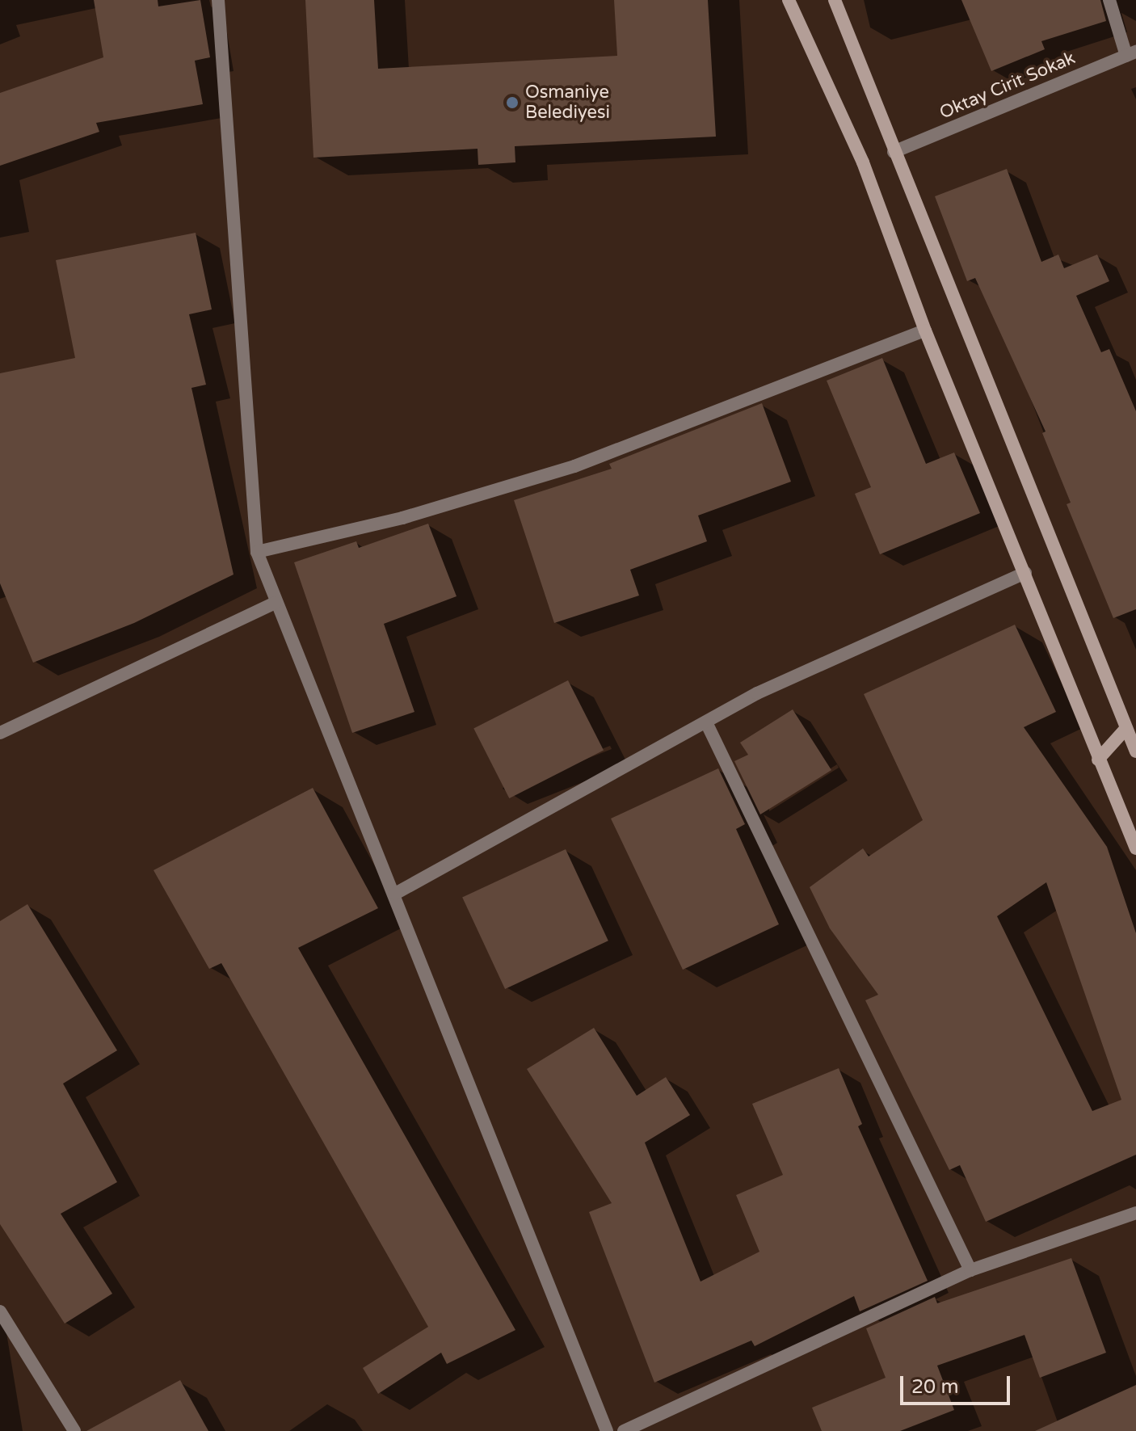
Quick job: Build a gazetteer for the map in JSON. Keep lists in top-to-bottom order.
{
  "streets": {
    "street": ["Oktay Cirit Sokak"]
  },
  "places": ["Osmaniye Belediyesi"],
  "scale_bar": "20 m"
}
